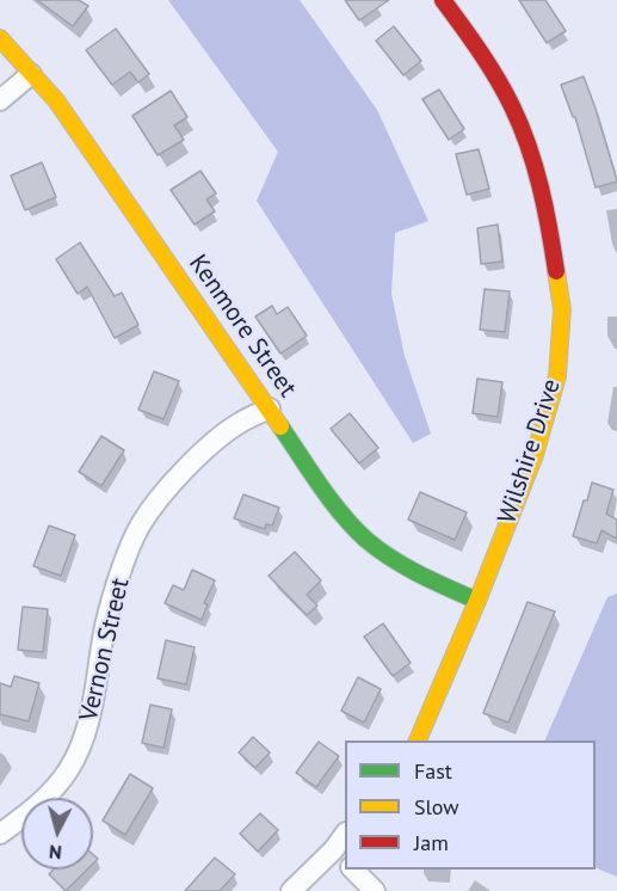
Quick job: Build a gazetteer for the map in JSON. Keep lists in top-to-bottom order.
{
  "streets": {
    "street": ["Kenmore Street", "Wilshire Drive", "Vernon Street"]
  },
  "crossings": [
    ["Kenmore Street", "Wilshire Drive"],
    ["Kenmore Street", "Vernon Street"]
  ],
  "legend": ["Fast", "Slow", "Jam"],
  "north": "bottom"
}
